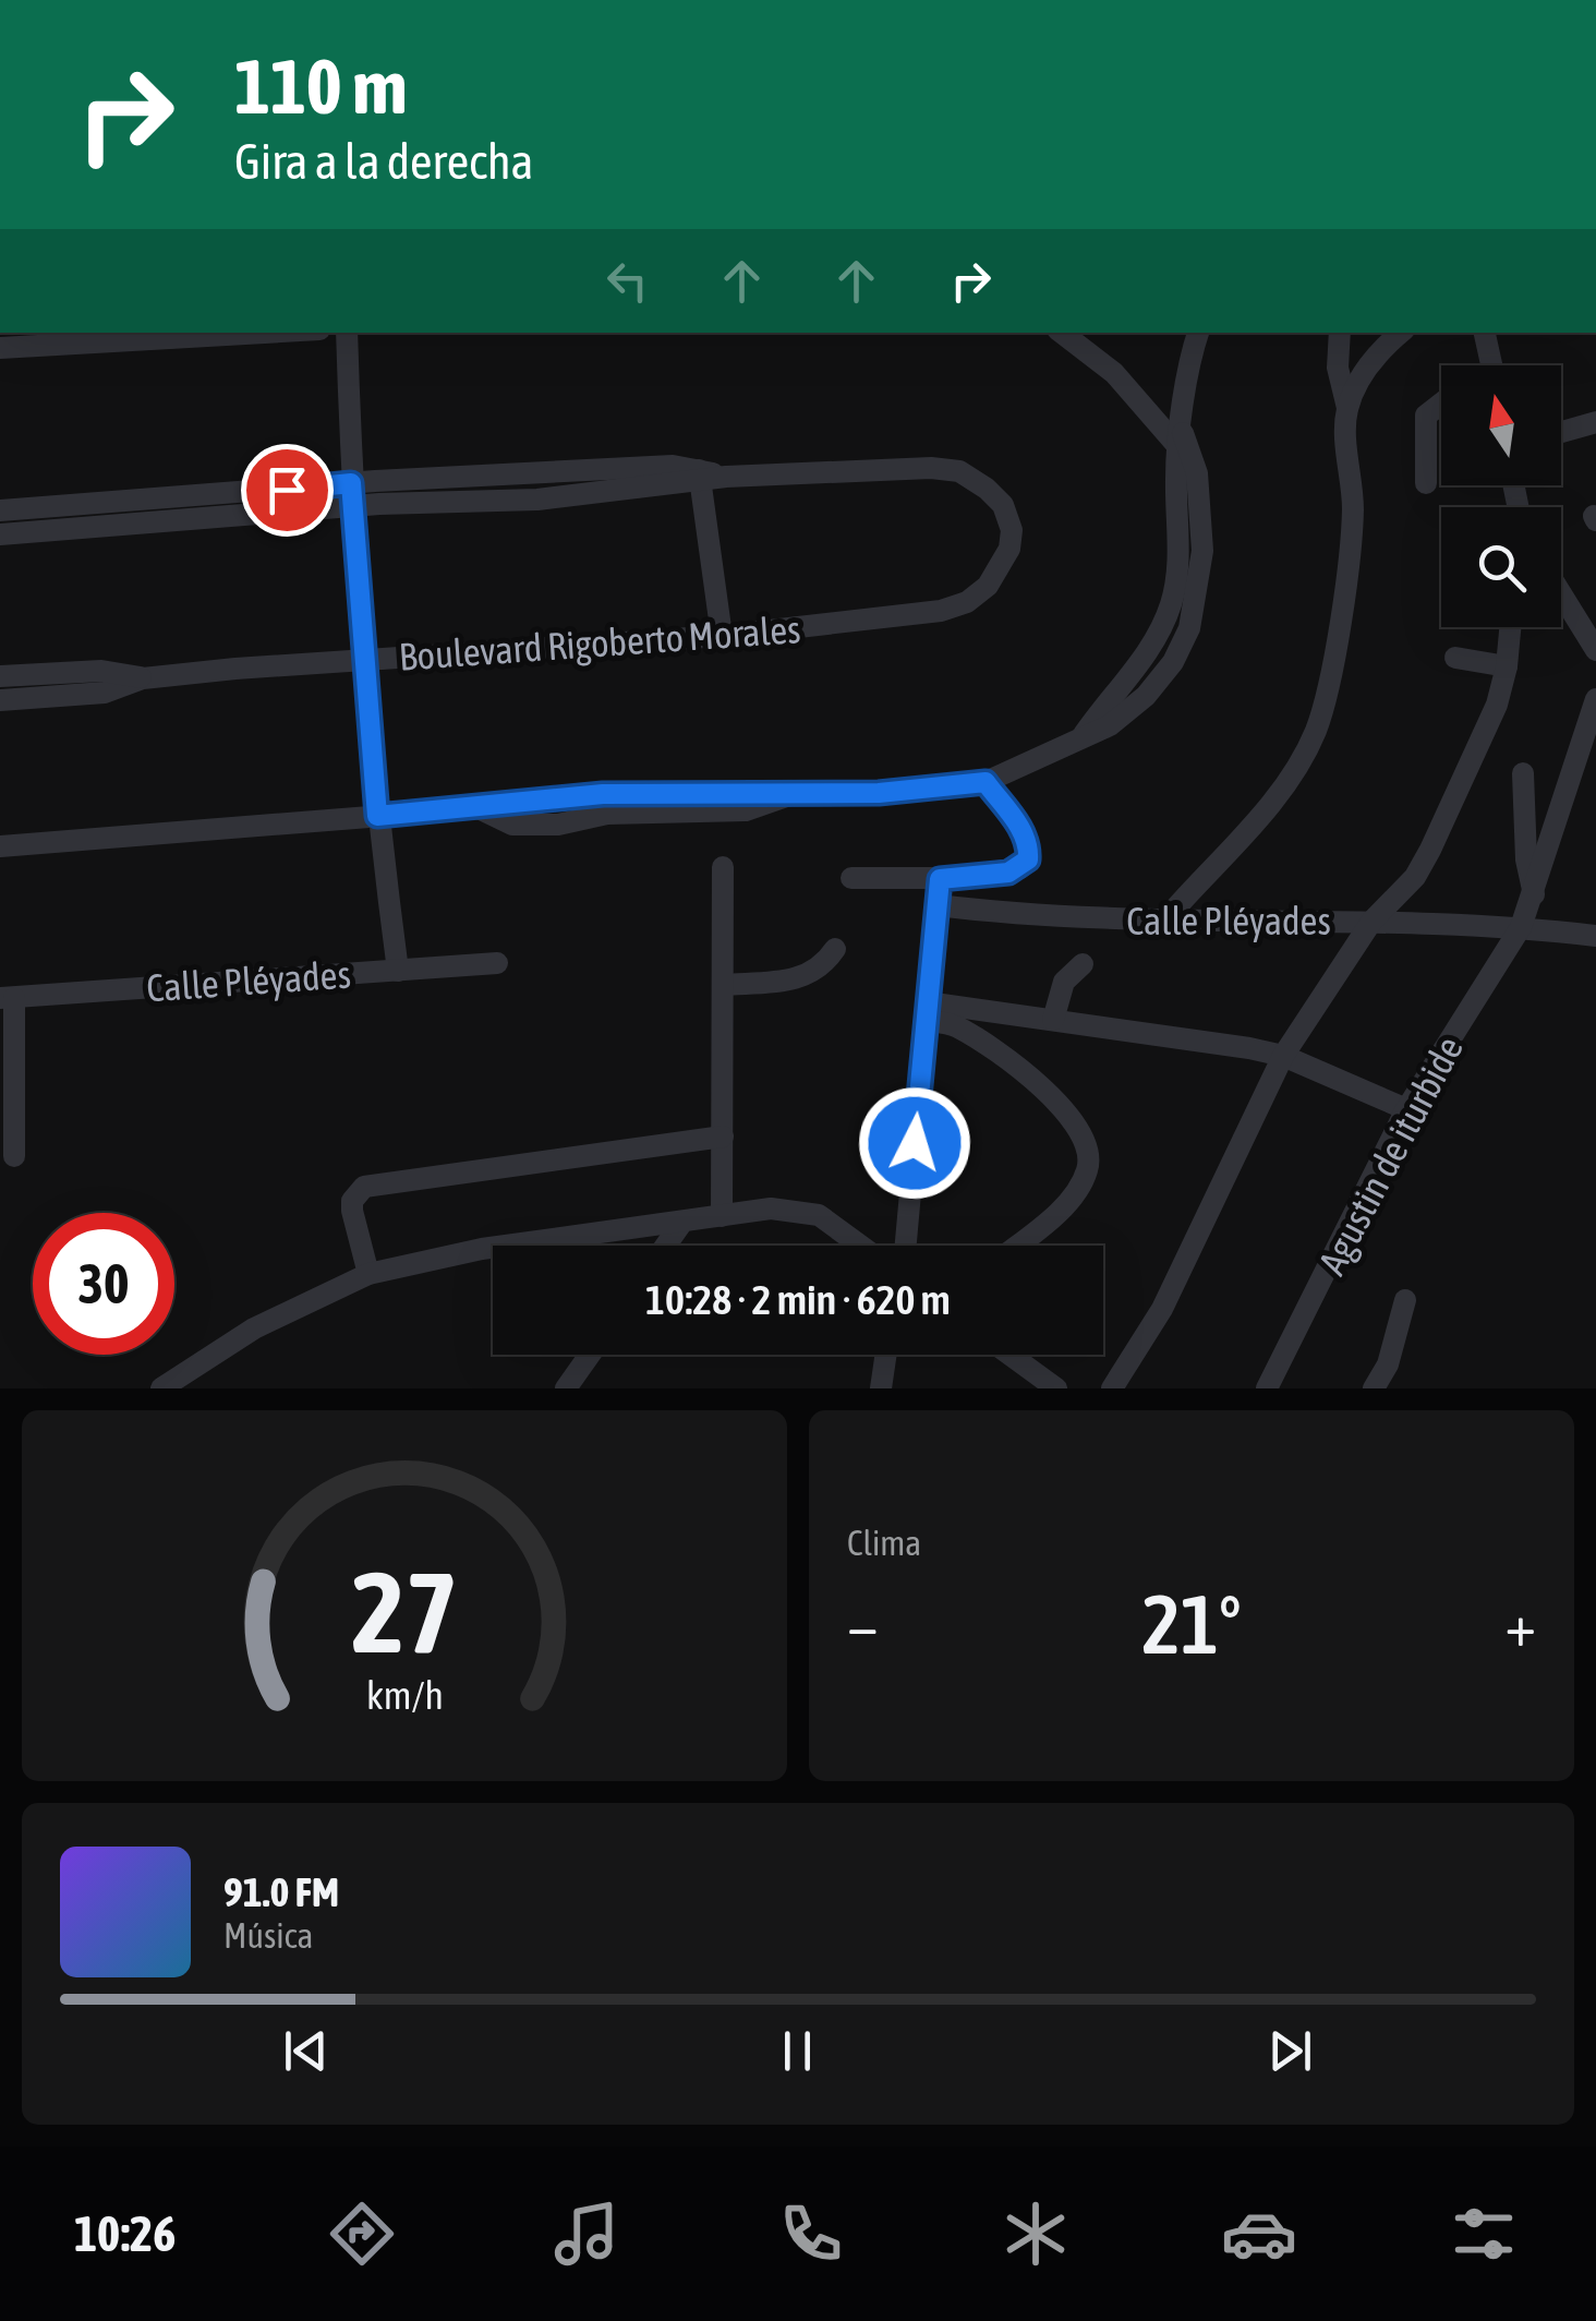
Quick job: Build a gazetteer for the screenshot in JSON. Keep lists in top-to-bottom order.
{
  "streets": {
    "street": ["Boulevard Rigoberto Morales", "Calle Pléyades", "Agustin de iturbide"]
  },
  "crossings": [
    ["Calle Pléyades", "Agustin de iturbide"]
  ],
  "north": "top",
  "page": {
    "turn": ["110 m", "Gira a la derecha"],
    "limit": "30",
    "trip": "10:28 · 2 min · 620 m",
    "tile": "Clima",
    "heat": ["−", "21°", "+"],
    "song": ["91.0 FM", "Música"],
    "tabs": "10:26",
    "gauge": ["27", "km/h"]
  }
}
